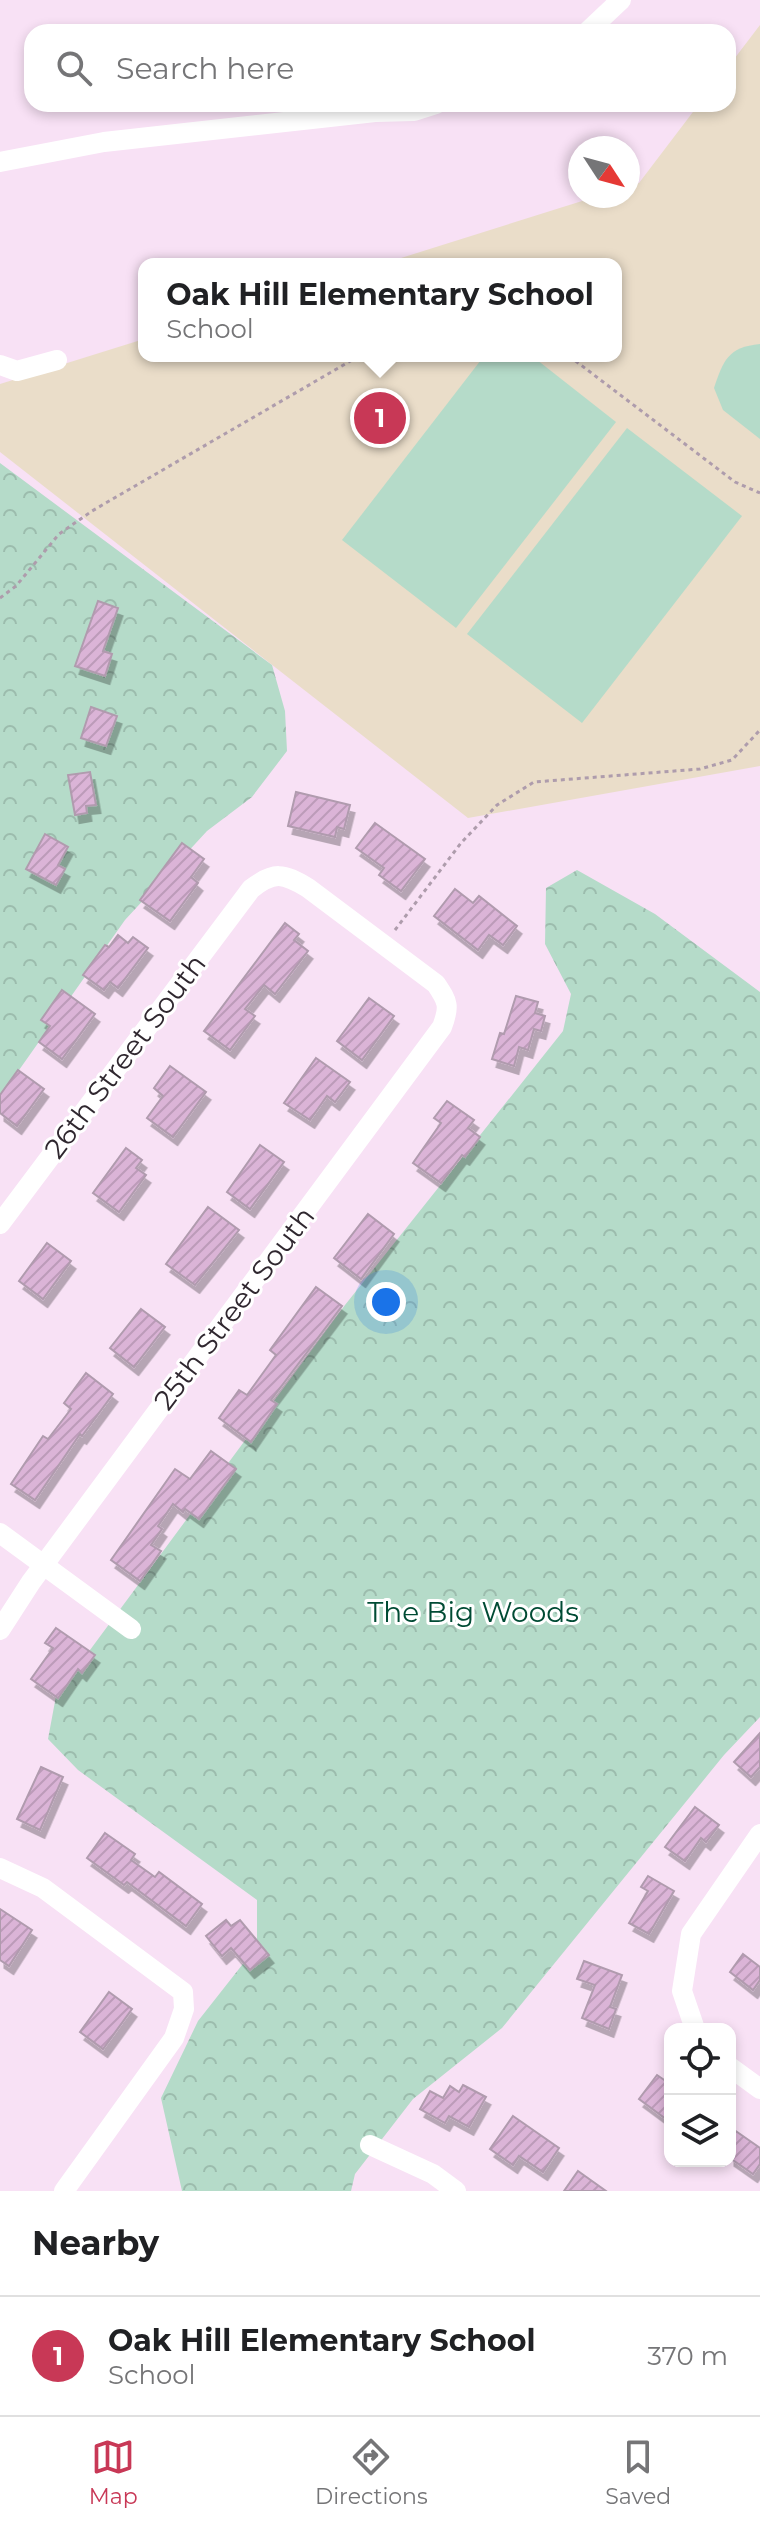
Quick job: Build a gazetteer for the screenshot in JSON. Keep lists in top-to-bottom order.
{
  "streets": {
    "street": ["26th Street South", "25th Street South"]
  },
  "crossings": [
    ["26th Street South", "25th Street South"]
  ],
  "parks": ["The Big Woods"],
  "north": "bottom right",
  "page": {
    "search": "Search here",
    "popup": ["Oak Hill Elementary School", "School"],
    "pins": "1",
    "heading": "Nearby",
    "list": [
      {
        "mark": "1",
        "name": "Oak Hill Elementary School",
        "note": "School",
        "value": "370 m"
      }
    ],
    "nav": ["Map", "Directions", "Saved"]
  }
}
